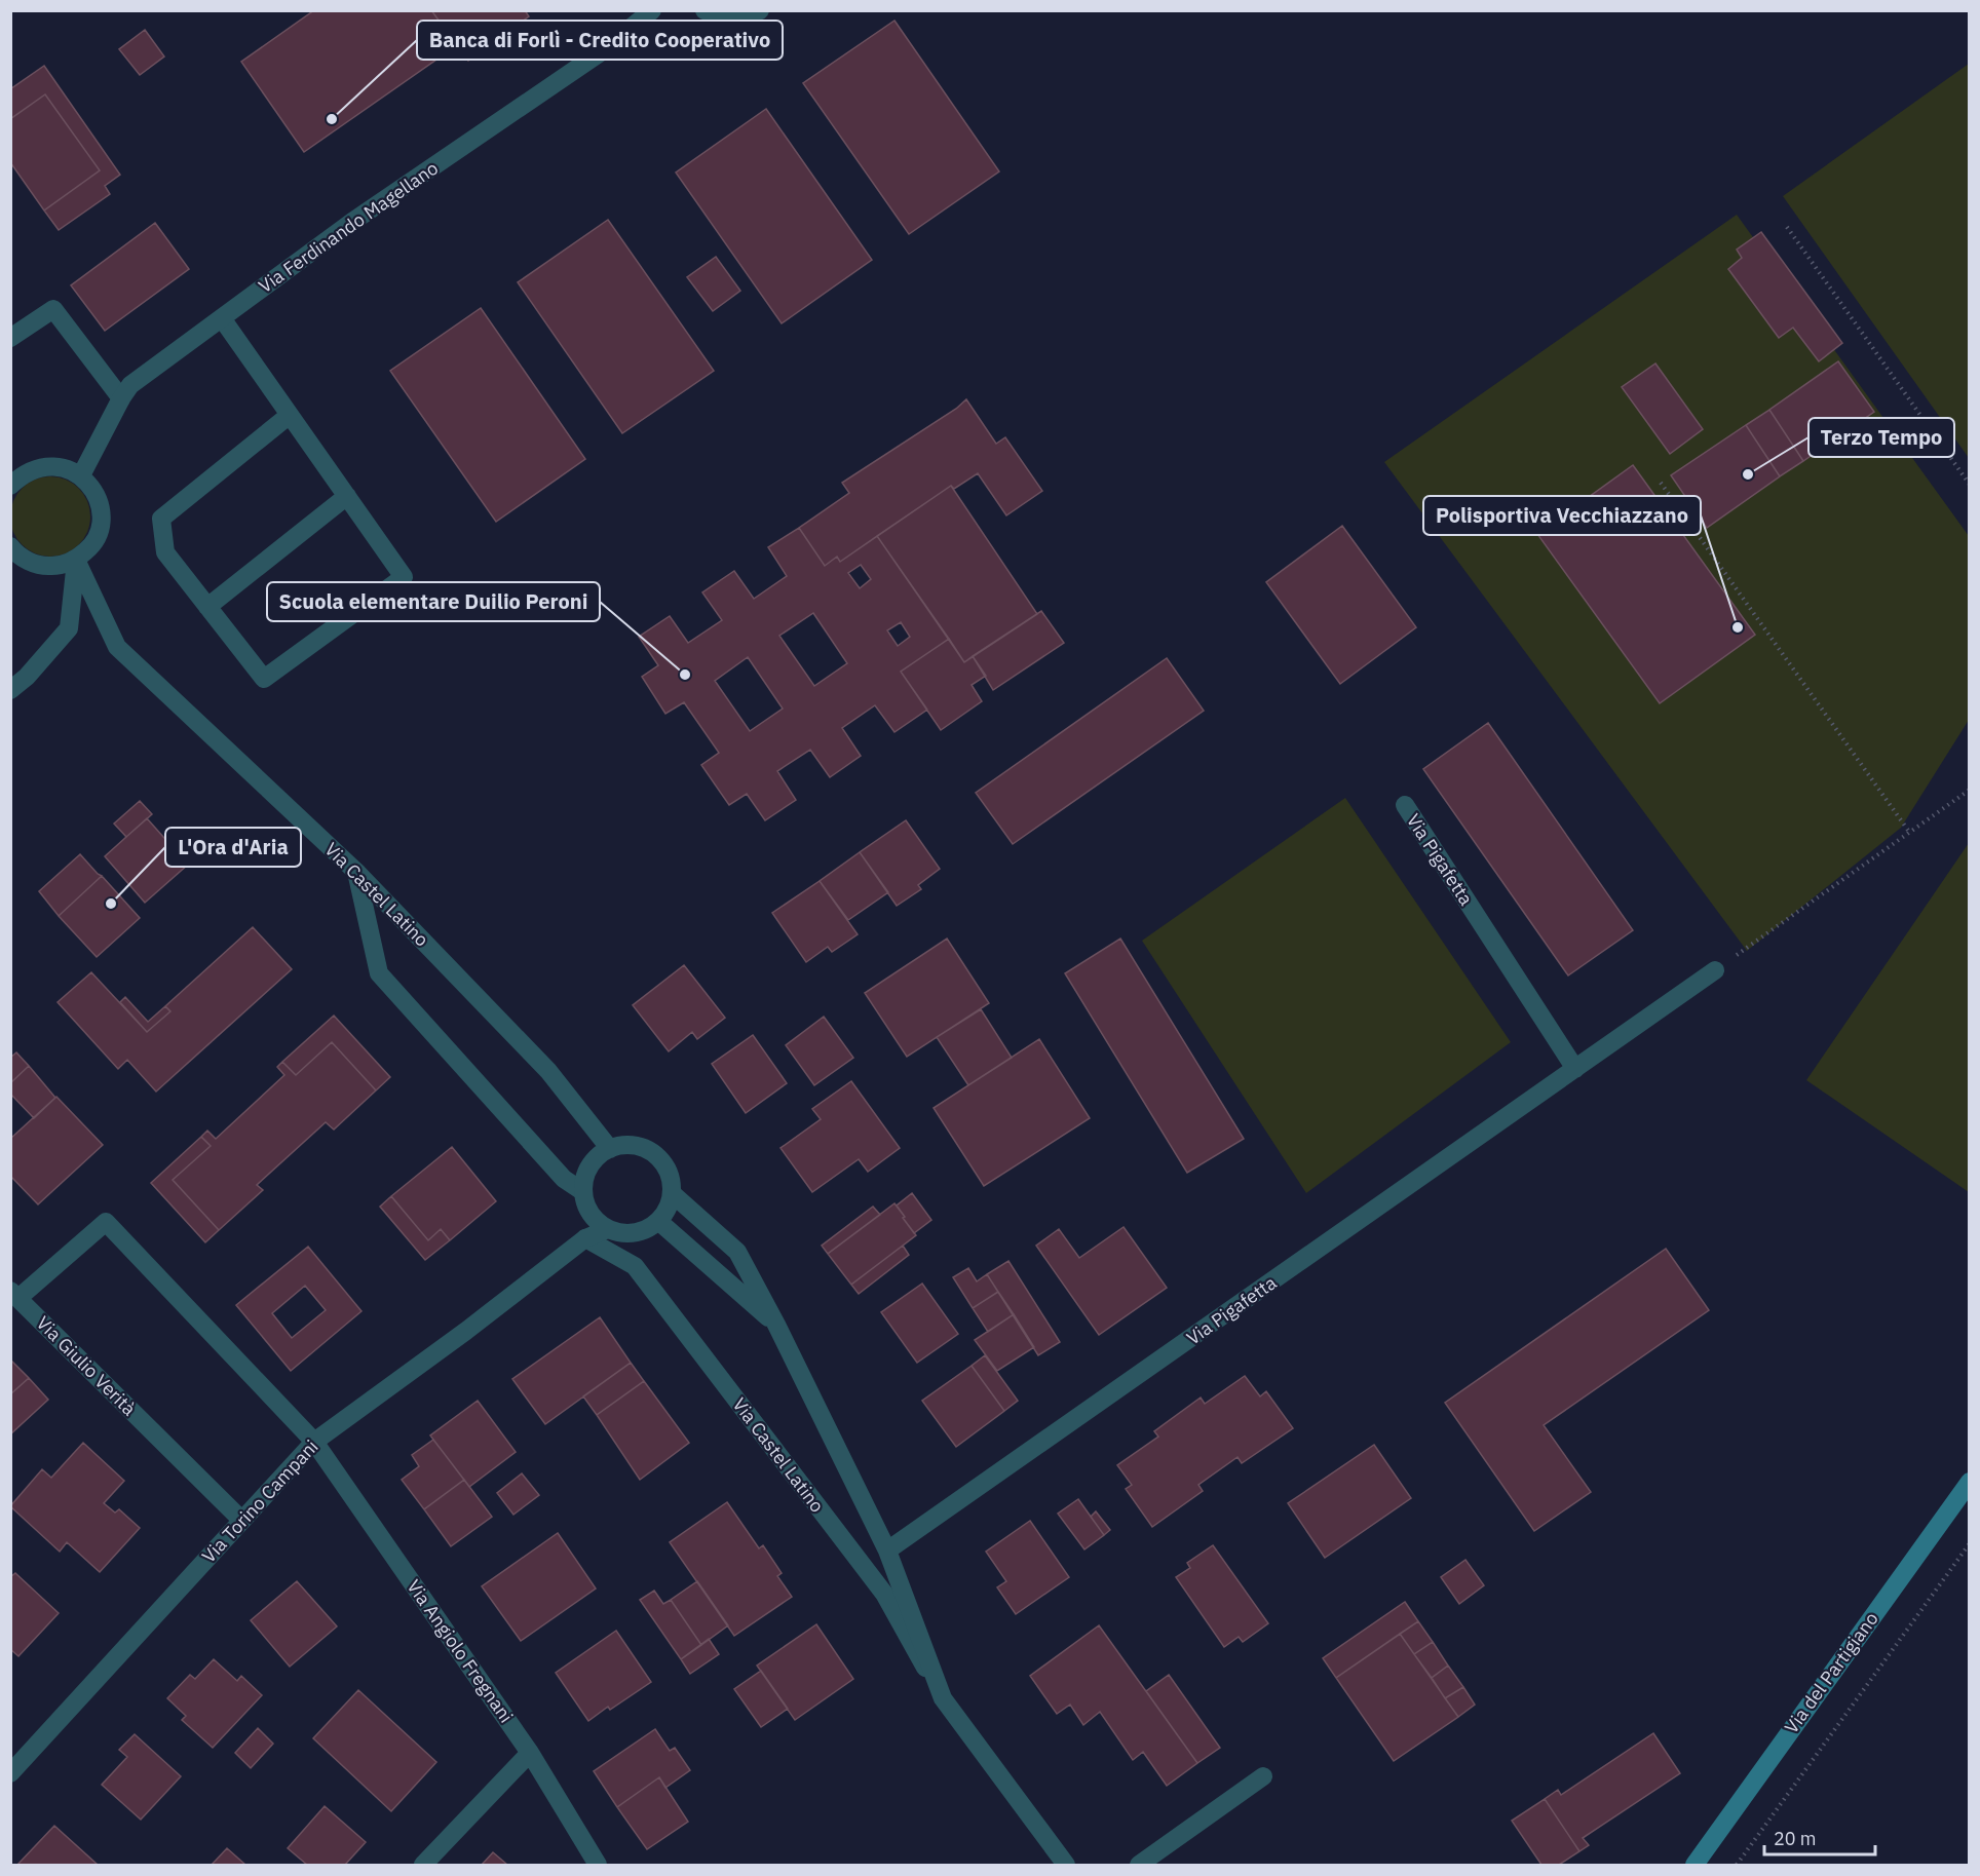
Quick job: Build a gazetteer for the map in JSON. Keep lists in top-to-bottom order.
{
  "streets": {
    "main road": ["Via del Partigiano"],
    "street": [
      "Via Ferdinando Magellano",
      "Via Pigafetta",
      "Via Castel Latino",
      "Via Giulio Verità",
      "Via Torino Campani",
      "Via Angiolo Fregnani"
    ]
  },
  "crossings": [
    ["Via Pigafetta", "Via Castel Latino"],
    ["Via Castel Latino", "Via Torino Campani"],
    ["Via Giulio Verità", "Via Torino Campani"],
    ["Via Giulio Verità", "Via Angiolo Fregnani"],
    ["Via Torino Campani", "Via Angiolo Fregnani"]
  ],
  "places": [
    "Banca di Forlì - Credito Cooperativo",
    "Terzo Tempo",
    "Polisportiva Vecchiazzano",
    "Scuola elementare Duilio Peroni",
    "L'Ora d'Aria"
  ],
  "scale_bar": "20 m"
}
